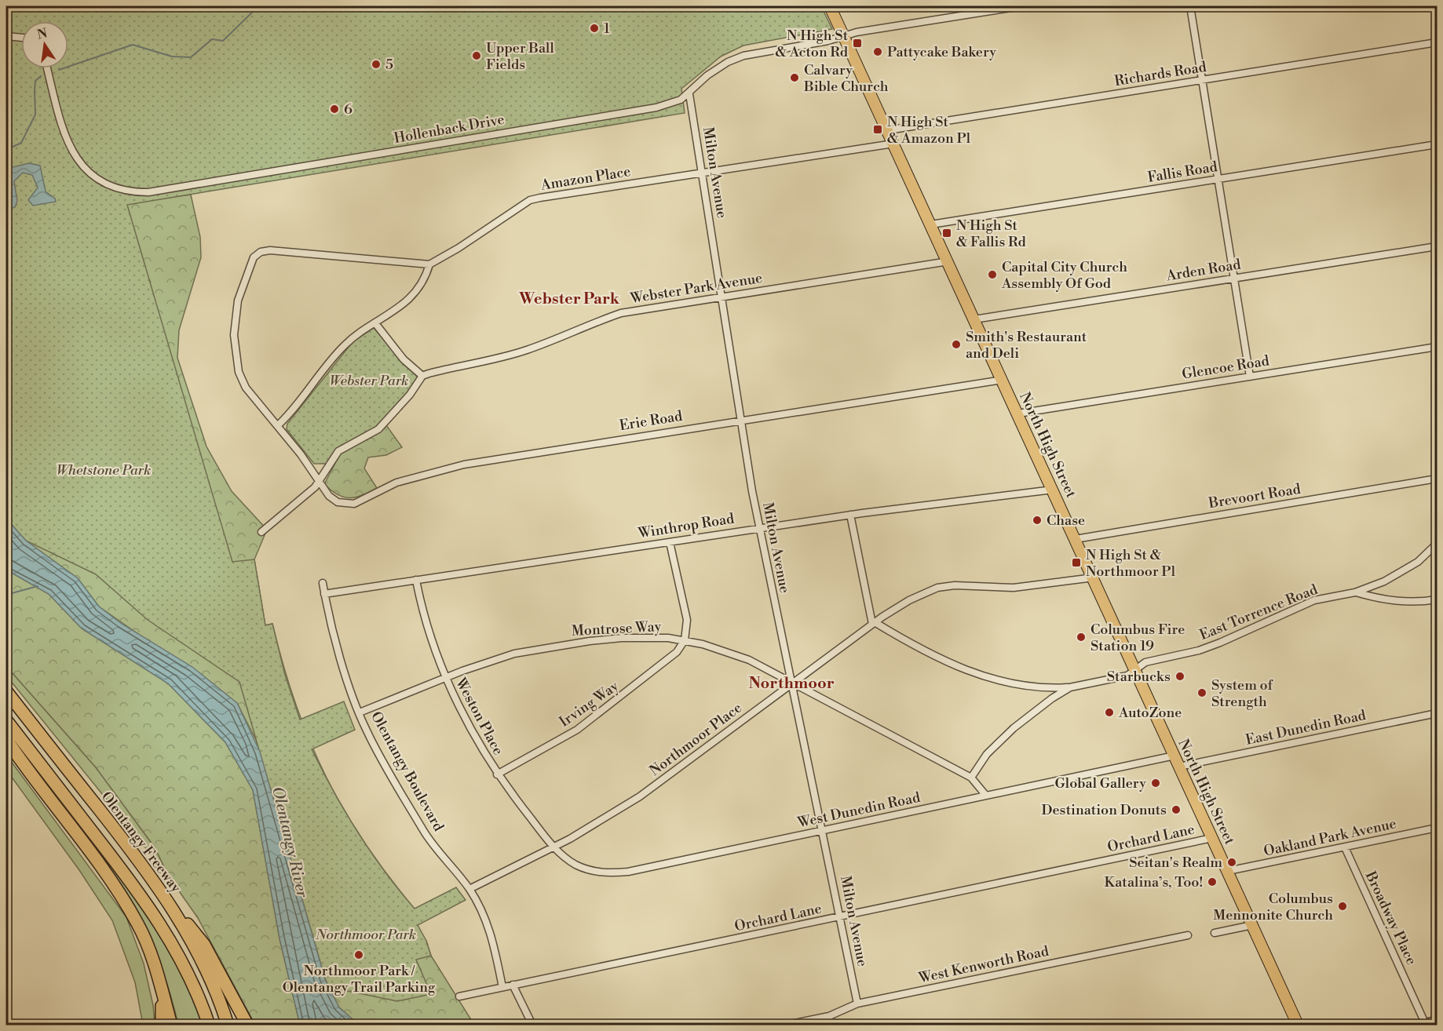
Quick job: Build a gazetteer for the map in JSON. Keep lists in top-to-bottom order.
{
  "streets": {
    "highway": ["Olentangy Freeway"],
    "main road": ["North High Street"],
    "street": [
      "Richards Road",
      "Hollenback Drive",
      "Fallis Road",
      "Milton Avenue",
      "Amazon Place",
      "Arden Road",
      "Webster Park Avenue",
      "Glencoe Road",
      "Erie Road",
      "Brevoort Road",
      "Winthrop Road",
      "East Torrence Road",
      "Montrose Way",
      "Irving Way",
      "Weston Place",
      "East Dunedin Road",
      "Northmoor Place",
      "Olentangy Boulevard",
      "West Dunedin Road",
      "Oakland Park Avenue",
      "Orchard Lane",
      "Broadway Place",
      "West Kenworth Road"
    ]
  },
  "crossings": [
    ["Richards Road", "North High Street"],
    ["Hollenback Drive", "Milton Avenue"],
    ["Hollenback Drive", "North High Street"],
    ["Fallis Road", "North High Street"],
    ["Milton Avenue", "Amazon Place"],
    ["Milton Avenue", "Webster Park Avenue"],
    ["Milton Avenue", "Erie Road"],
    ["Milton Avenue", "Winthrop Road"],
    ["Milton Avenue", "Montrose Way"],
    ["Milton Avenue", "Northmoor Place"],
    ["Milton Avenue", "West Dunedin Road"],
    ["Milton Avenue", "Orchard Lane"],
    ["Milton Avenue", "West Kenworth Road"],
    ["Amazon Place", "North High Street"],
    ["Arden Road", "North High Street"],
    ["Webster Park Avenue", "North High Street"],
    ["Glencoe Road", "North High Street"],
    ["Erie Road", "North High Street"],
    ["North High Street", "Brevoort Road"],
    ["North High Street", "Winthrop Road"],
    ["North High Street", "East Torrence Road"],
    ["North High Street", "East Dunedin Road"],
    ["North High Street", "Northmoor Place"],
    ["North High Street", "West Dunedin Road"],
    ["North High Street", "Oakland Park Avenue"],
    ["North High Street", "Orchard Lane"],
    ["Winthrop Road", "Weston Place"],
    ["Winthrop Road", "Olentangy Boulevard"],
    ["Montrose Way", "Irving Way"],
    ["Montrose Way", "Weston Place"],
    ["Montrose Way", "Northmoor Place"],
    ["Montrose Way", "Olentangy Boulevard"],
    ["Montrose Way", "West Dunedin Road"],
    ["Irving Way", "Weston Place"],
    ["Weston Place", "Northmoor Place"],
    ["Weston Place", "West Dunedin Road"],
    ["Northmoor Place", "Olentangy Boulevard"],
    ["Northmoor Place", "West Dunedin Road"],
    ["Olentangy Boulevard", "Orchard Lane"],
    ["Oakland Park Avenue", "Broadway Place"]
  ],
  "districts": ["Webster Park", "Northmoor"],
  "water": ["Olentangy River"],
  "parks": ["Webster Park", "Whetstone Park", "Northmoor Park"],
  "places": {
    "other": [
      "1",
      "Pattycake Bakery",
      "Upper Ball Fields",
      "5",
      "Calvary Bible Church",
      "6",
      "Capital City Church Assembly Of God",
      "Smith's Restaurant and Deli",
      "Chase",
      "Columbus Fire Station 19",
      "Starbucks",
      "System of Strength",
      "AutoZone",
      "Global Gallery",
      "Destination Donuts",
      "Seitan's Realm",
      "Katalina’s, Too!",
      "Columbus Mennonite Church",
      "Northmoor Park / Olentangy Trail Parking"
    ],
    "transit": [
      "N High St & Acton Rd",
      "N High St & Amazon Pl",
      "N High St & Fallis Rd",
      "N High St & Northmoor Pl"
    ]
  },
  "north": "top"
}
